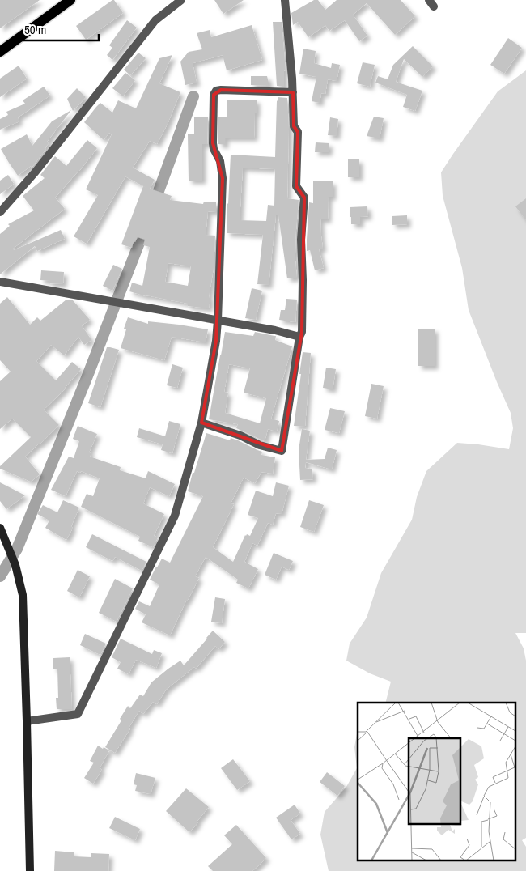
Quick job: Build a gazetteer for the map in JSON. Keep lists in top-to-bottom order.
{
  "scale_bar": "50 m"
}
